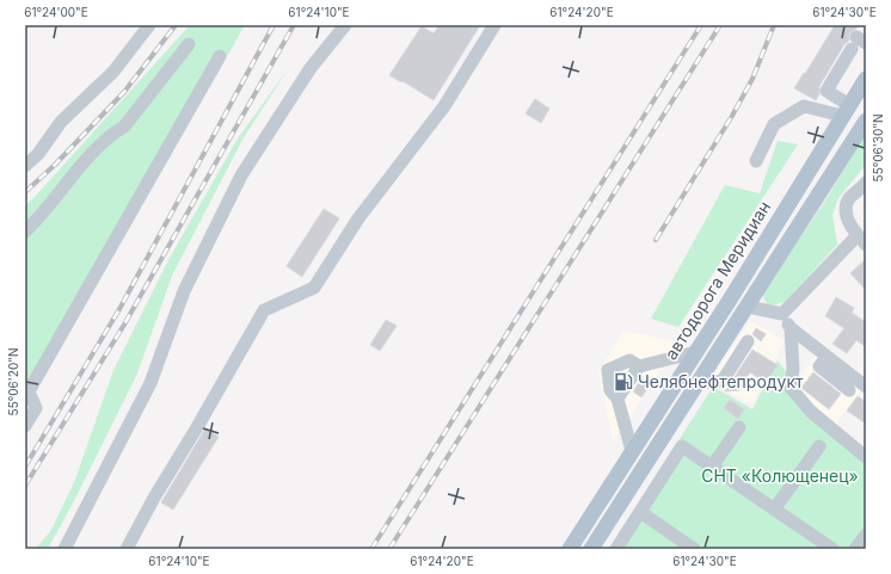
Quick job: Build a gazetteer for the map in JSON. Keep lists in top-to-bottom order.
{
  "streets": {
    "main road": ["автодорога Меридиан"]
  },
  "parks": ["СНТ «Колющенец»"],
  "places": {
    "fuel station": ["Челябнефтепродукт"]
  },
  "coordinates": [
    "61°24'00\"E",
    "61°24'10\"E",
    "61°24'20\"E",
    "61°24'30\"E",
    "55°06'30\"N",
    "55°06'20\"N"
  ]
}
